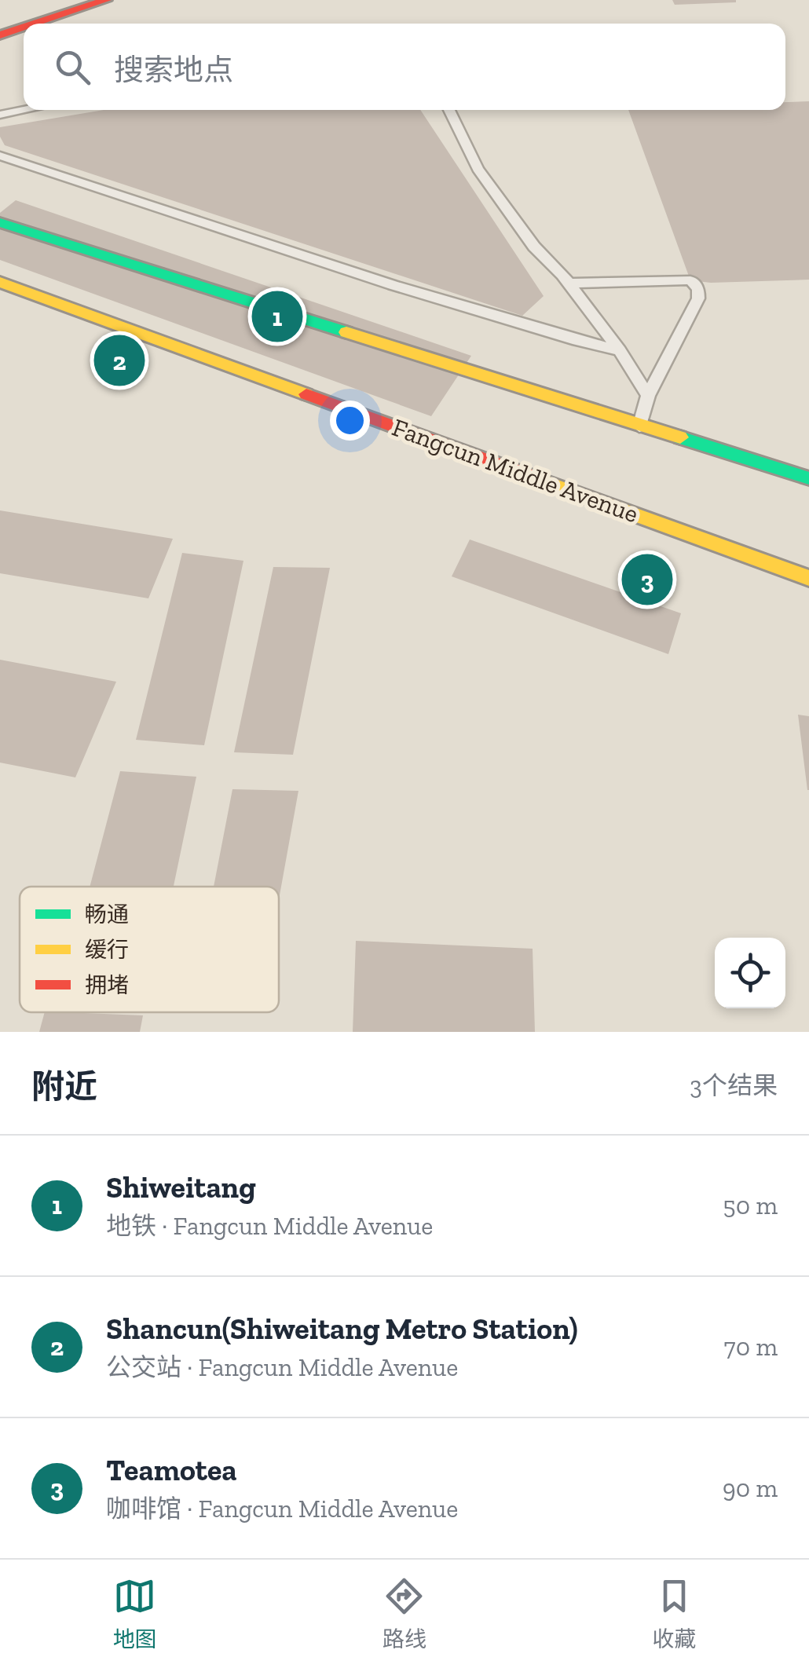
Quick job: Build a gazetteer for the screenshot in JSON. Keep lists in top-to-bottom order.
{
  "streets": {
    "main road": ["Fangcun Middle Avenue"]
  },
  "legend": ["畅通", "缓行", "拥堵"],
  "page": {
    "search": "搜索地点",
    "pins": ["1", "2", "3"],
    "heading": ["附近", "3个结果"],
    "list": [
      {
        "mark": "1",
        "name": "Shiweitang",
        "note": "地铁 · Fangcun Middle Avenue",
        "value": "50 m"
      },
      {
        "mark": "2",
        "name": "Shancun(Shiweitang Metro Station)",
        "note": "公交站 · Fangcun Middle Avenue",
        "value": "70 m"
      },
      {
        "mark": "3",
        "name": "Teamotea",
        "note": "咖啡馆 · Fangcun Middle Avenue",
        "value": "90 m"
      }
    ],
    "nav": ["地图", "路线", "收藏"]
  }
}
